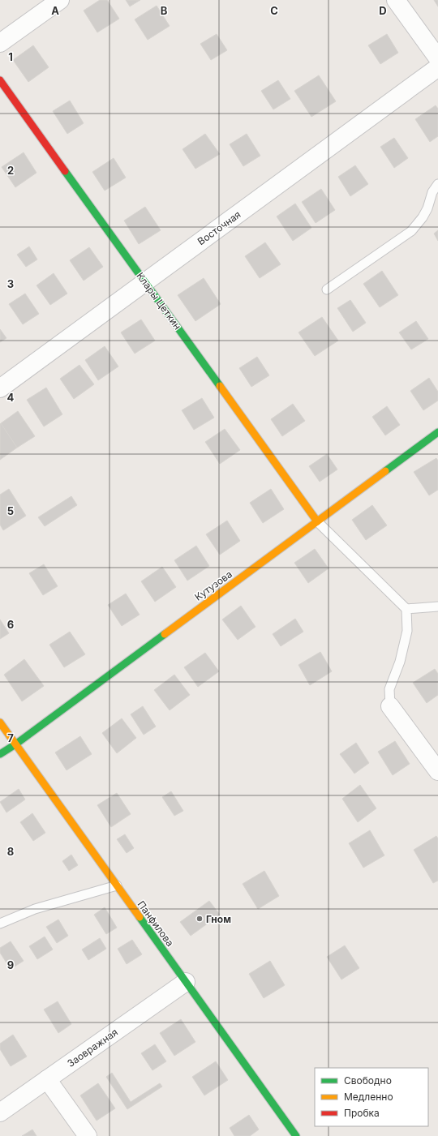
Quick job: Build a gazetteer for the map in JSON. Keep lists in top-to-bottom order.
{
  "streets": {
    "street": [
      "Восточная",
      "Клары Цеткин",
      "Кутузова",
      "Панфилова",
      "Заовражная"
    ]
  },
  "crossings": [
    ["Восточная", "Клары Цеткин"],
    ["Клары Цеткин", "Кутузова"],
    ["Кутузова", "Панфилова"],
    ["Панфилова", "Заовражная"]
  ],
  "places": ["Гном"],
  "legend": ["Свободно", "Медленно", "Пробка"],
  "grid": {
    "columns": [
      "A",
      "B",
      "C",
      "D"
    ],
    "rows": [
      "1",
      "2",
      "3",
      "4",
      "5",
      "6",
      "7",
      "8",
      "9"
    ]
  }
}
